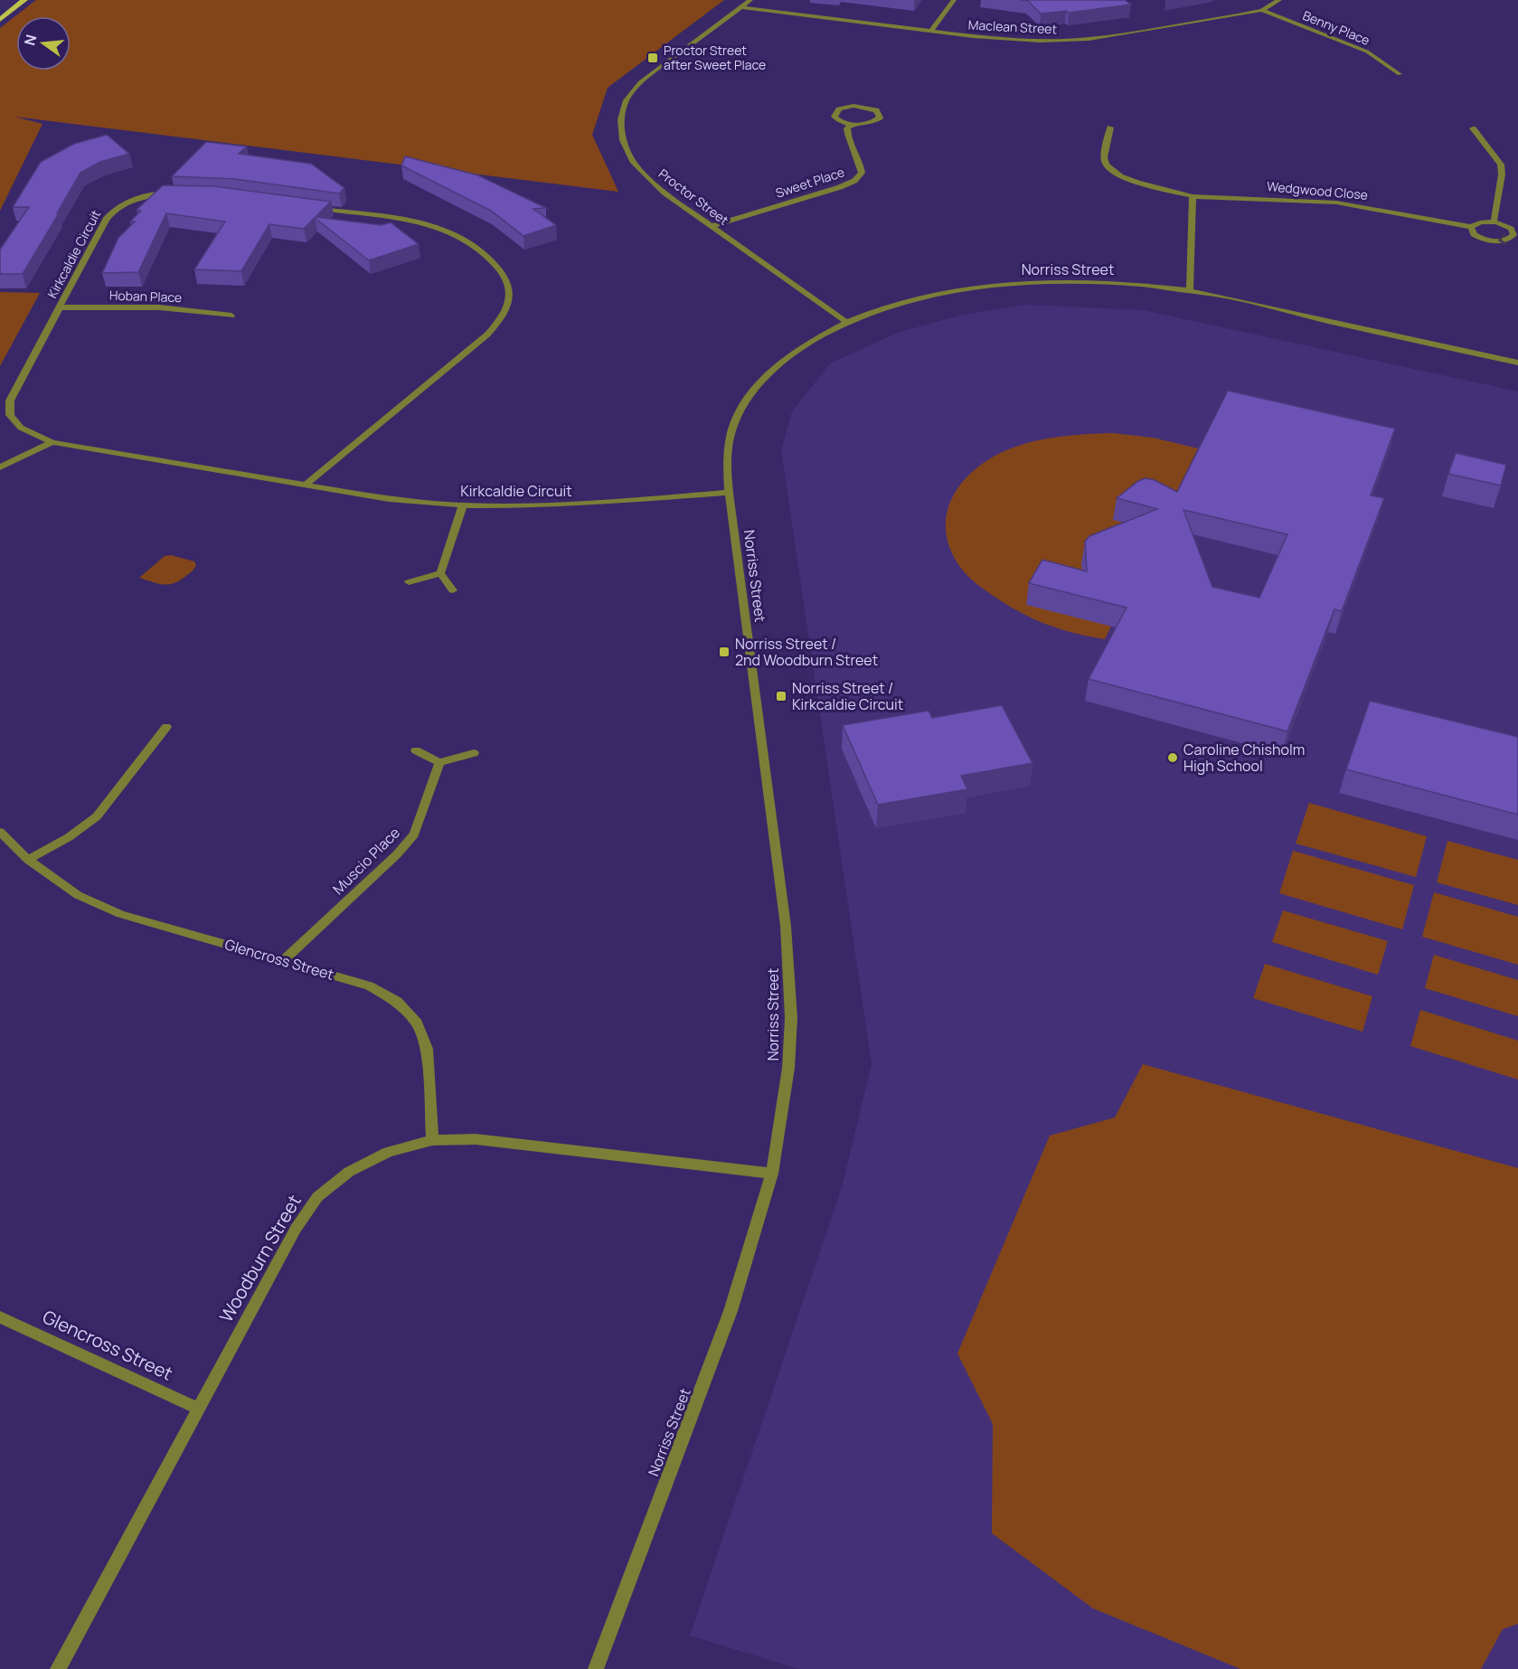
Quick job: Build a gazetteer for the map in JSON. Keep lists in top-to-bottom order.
{
  "streets": {
    "street": [
      "Maclean Street",
      "Benny Place",
      "Sweet Place",
      "Wedgwood Close",
      "Proctor Street",
      "Kirkcaldie Circuit",
      "Norriss Street",
      "Hoban Place",
      "Muscio Place",
      "Glencross Street",
      "Woodburn Street"
    ]
  },
  "crossings": [
    ["Maclean Street", "Benny Place"],
    ["Maclean Street", "Proctor Street"],
    ["Sweet Place", "Proctor Street"],
    ["Proctor Street", "Norriss Street"],
    ["Kirkcaldie Circuit", "Norriss Street"],
    ["Kirkcaldie Circuit", "Hoban Place"],
    ["Norriss Street", "Woodburn Street"],
    ["Muscio Place", "Glencross Street"],
    ["Glencross Street", "Woodburn Street"]
  ],
  "places": {
    "transit": ["Proctor Street after Sweet Place", "Norriss Street / 2nd Woodburn Street", "Norriss Street / Kirkcaldie Circuit"],
    "other": ["Caroline Chisholm High School"]
  },
  "north": "left"
}
